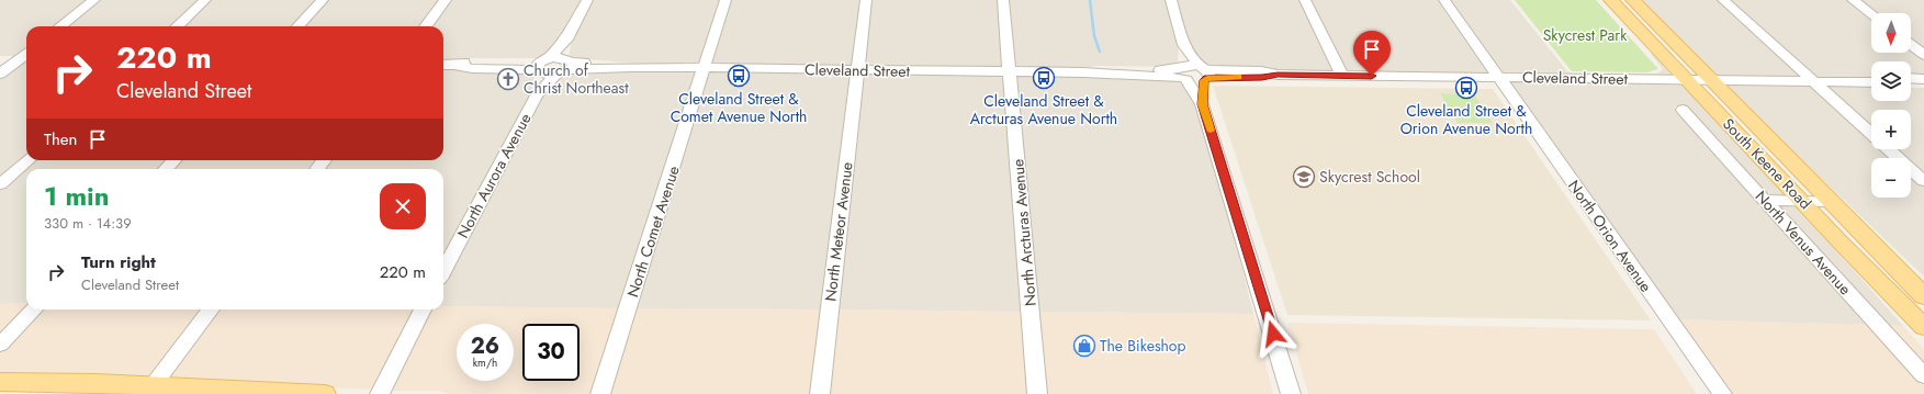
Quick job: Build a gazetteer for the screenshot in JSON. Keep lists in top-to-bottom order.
{
  "streets": {
    "main road": ["South Keene Road"],
    "street": [
      "Cleveland Street",
      "North Aurora Avenue",
      "North Comet Avenue",
      "North Meteor Avenue",
      "North Arcturas Avenue",
      "North Orion Avenue",
      "North Venus Avenue"
    ]
  },
  "crossings": [
    ["Cleveland Street", "South Keene Road"],
    ["Cleveland Street", "North Aurora Avenue"],
    ["Cleveland Street", "North Comet Avenue"],
    ["Cleveland Street", "North Meteor Avenue"],
    ["Cleveland Street", "North Arcturas Avenue"],
    ["Cleveland Street", "North Orion Avenue"]
  ],
  "parks": ["Skycrest Park"],
  "places": {
    "bus stop": ["Cleveland Street & Comet Avenue North", "Cleveland Street & Arcturas Avenue North", "Cleveland Street & Orion Avenue North"],
    "church": ["Church of Christ Northeast"],
    "school or university": ["Skycrest School"],
    "shop": ["The Bikeshop"]
  },
  "north": "bottom",
  "page": {
    "map_buttons": ["+", "−"],
    "turn": ["220 m", "Cleveland Street"],
    "then": "Then",
    "heading": ["1 min", "330 m · 14:39"],
    "list": [
      {
        "name": "Turn right",
        "note": "Cleveland Street",
        "value": "220 m"
      }
    ],
    "speed": "26 km/h",
    "limit": "30"
  }
}
